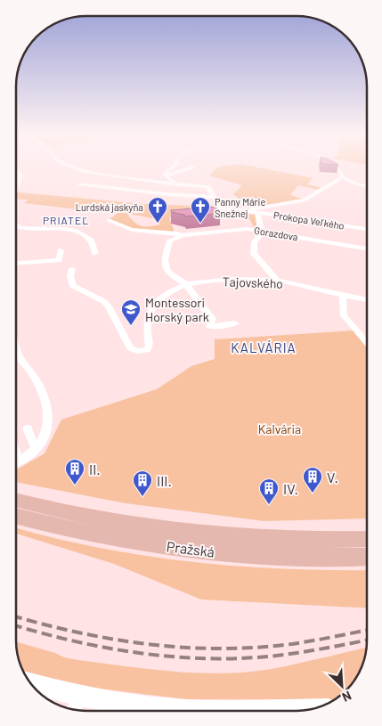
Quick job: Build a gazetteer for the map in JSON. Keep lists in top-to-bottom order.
{
  "streets": {
    "main road": ["Pražská"],
    "street": ["Prokopa Veľkého", "Gorazdova", "Tajovského"]
  },
  "districts": ["PRIATEĽ", "KALVÁRIA"],
  "parks": ["Kalvária"],
  "places": {
    "church": ["Lurdská jaskyňa", "Panny Márie Snežnej"],
    "school or university": ["Montessori Horský park"],
    "building": [
      "II.",
      "V.",
      "III.",
      "IV."
    ]
  },
  "north": "bottom right"
}
